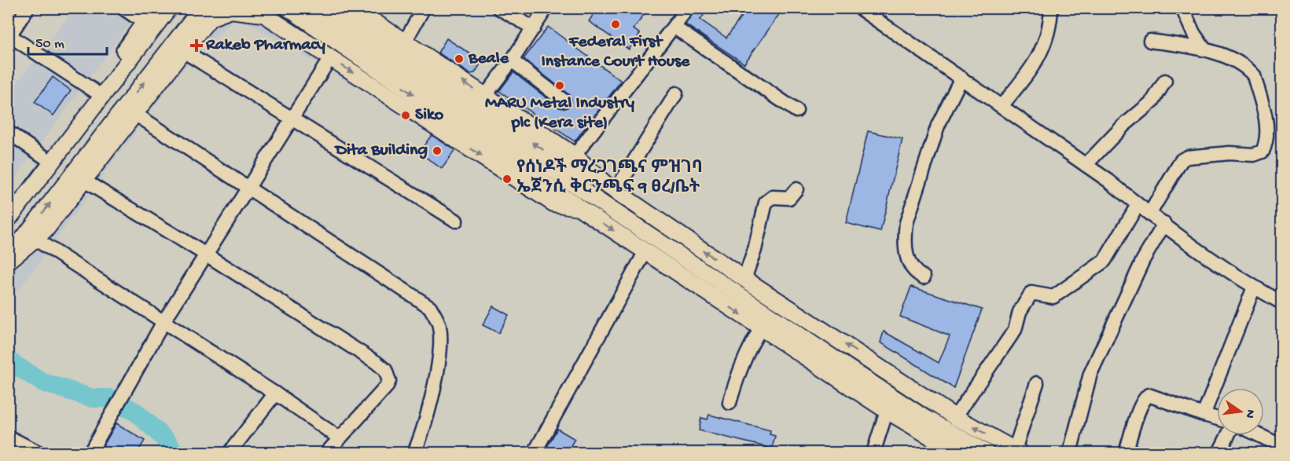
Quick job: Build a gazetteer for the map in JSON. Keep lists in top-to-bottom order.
{
  "places": {
    "other": [
      "Federal First Instance Court House",
      "Beale",
      "MARU Metal Industry plc (Kera site)",
      "Siko",
      "Dita Building",
      "የሰነዶች ማረጋገጫና ምዝገባ ኤጀንሲ ቅርንጫፍ 9 ፀረ/ቤት"
    ],
    "health": ["Rakeb Pharmacy"]
  },
  "scale_bar": "50 m",
  "north": "right"
}
